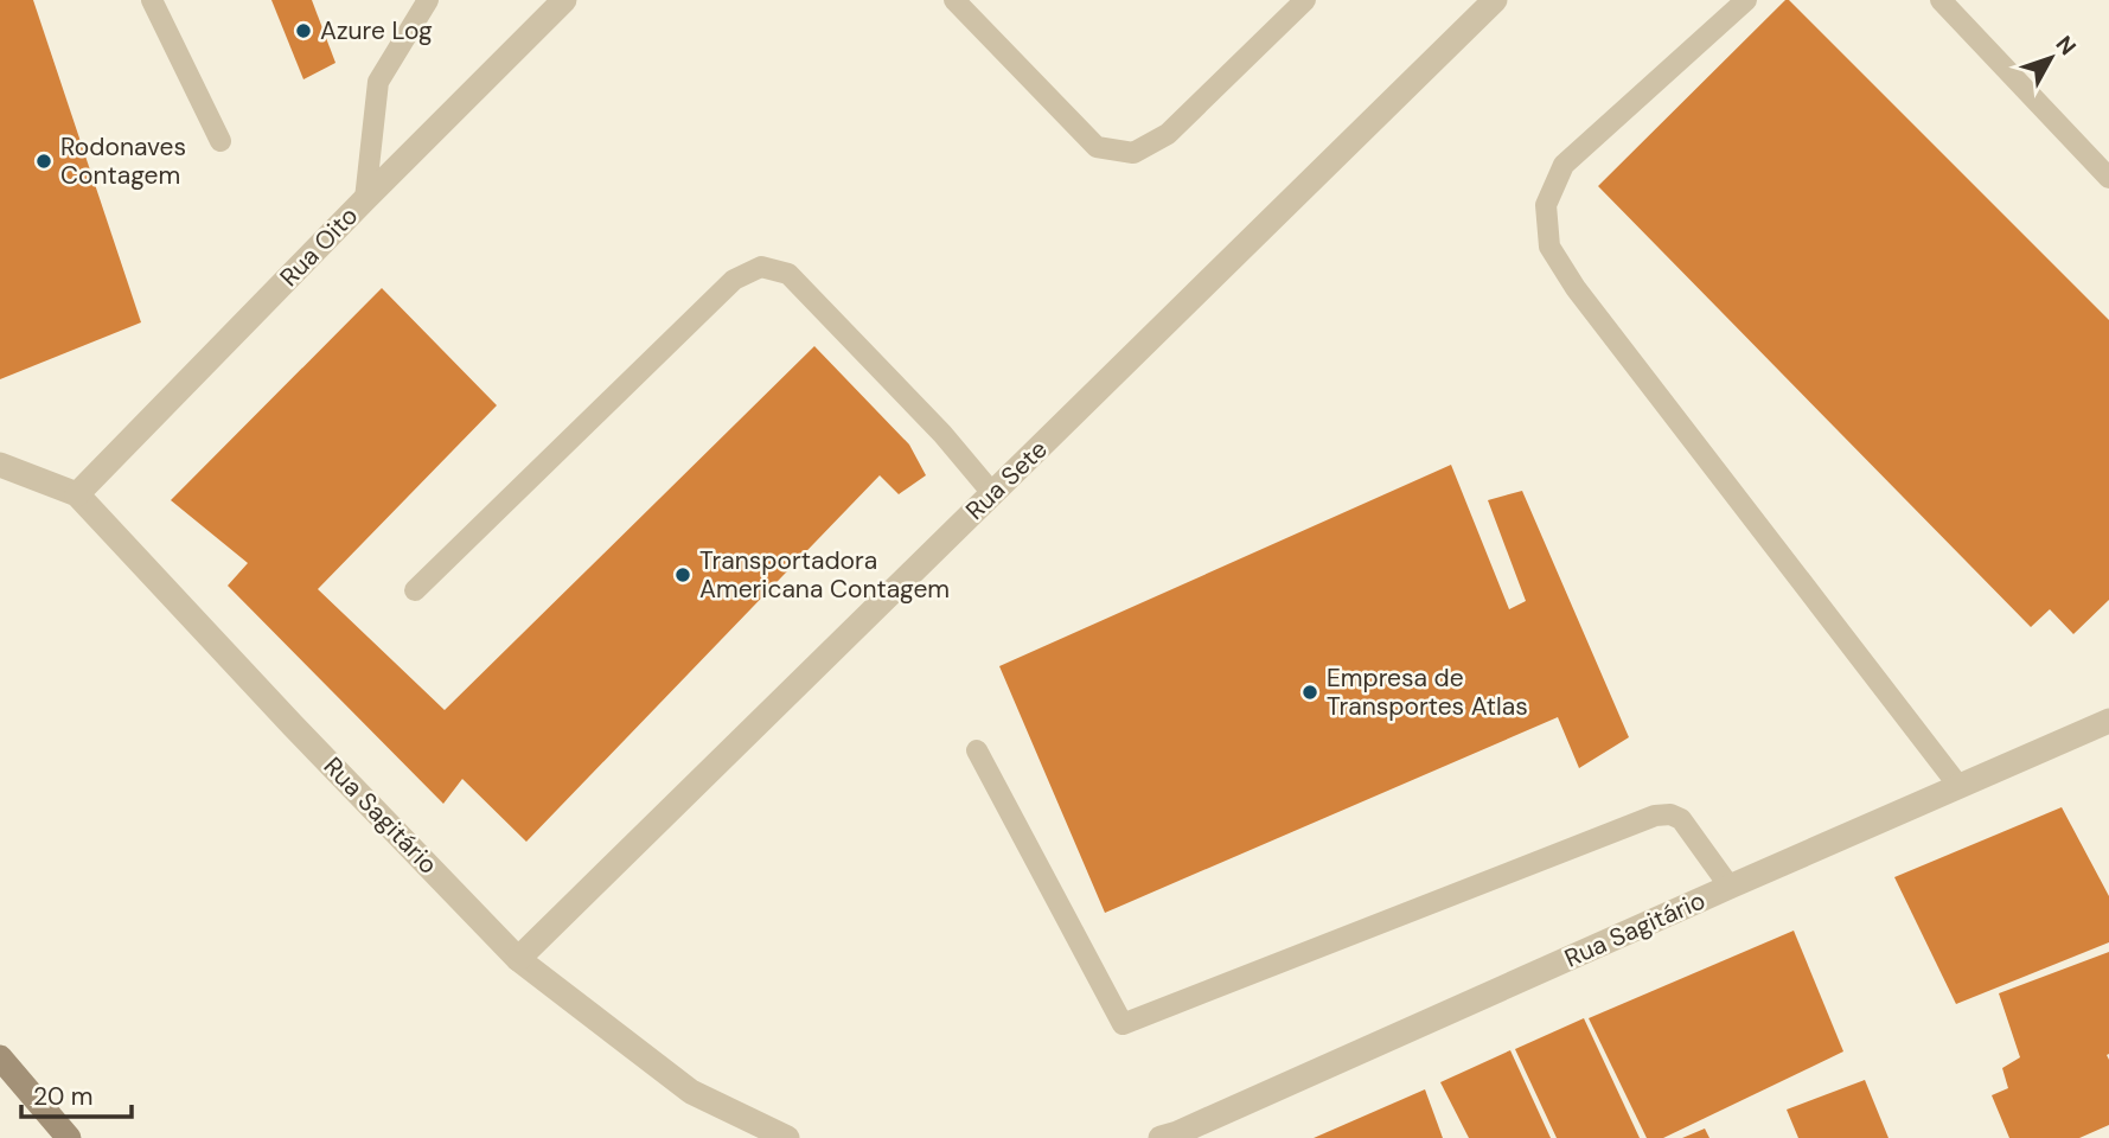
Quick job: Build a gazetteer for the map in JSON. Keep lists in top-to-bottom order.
{
  "streets": {
    "street": ["Rua Oito", "Rua Sete", "Rua Sagitário"]
  },
  "crossings": [
    ["Rua Oito", "Rua Sagitário"],
    ["Rua Sete", "Rua Sagitário"]
  ],
  "places": [
    "Azure Log",
    "Rodonaves Contagem",
    "Transportadora Americana Contagem",
    "Empresa de Transportes Atlas"
  ],
  "scale_bar": "20 m",
  "north": "top right"
}
